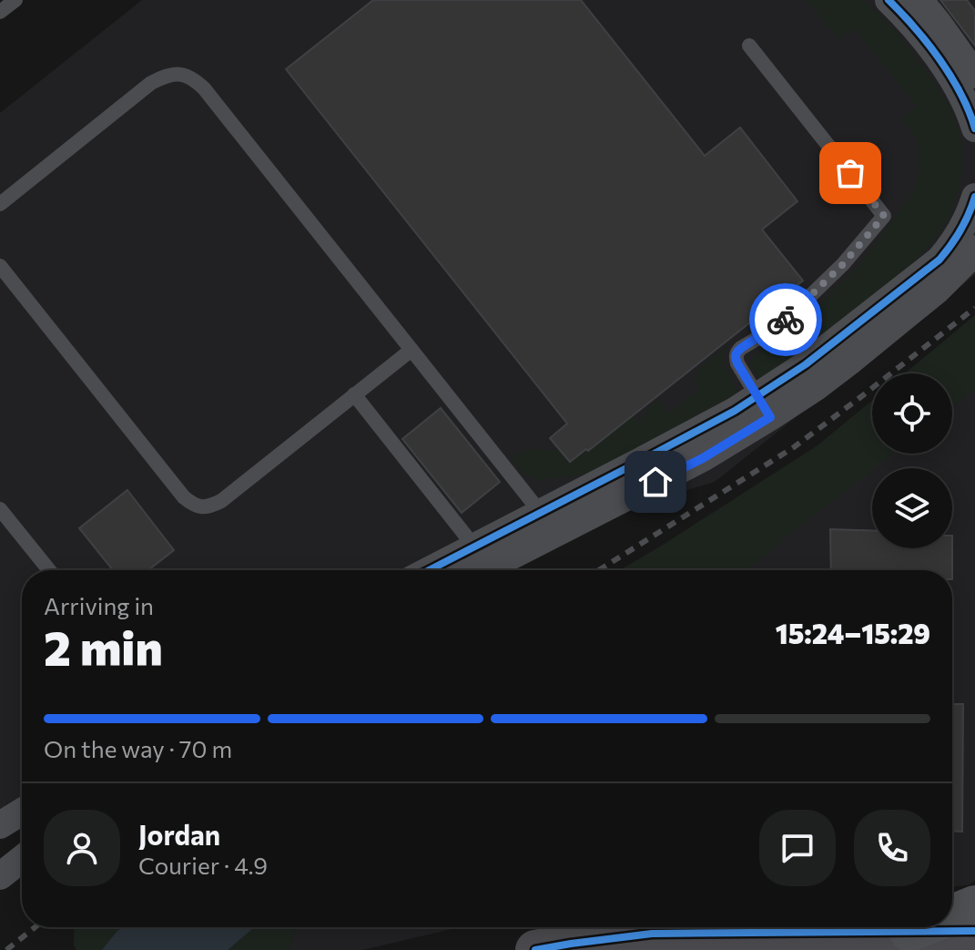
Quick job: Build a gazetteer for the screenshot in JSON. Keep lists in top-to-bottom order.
{
  "page": {
    "heading": ["2 min", "Arriving in", "15:24–15:29"],
    "panel": ["Jordan", "Courier · 4.9"],
    "bar": "On the way · 70 m"
  }
}
